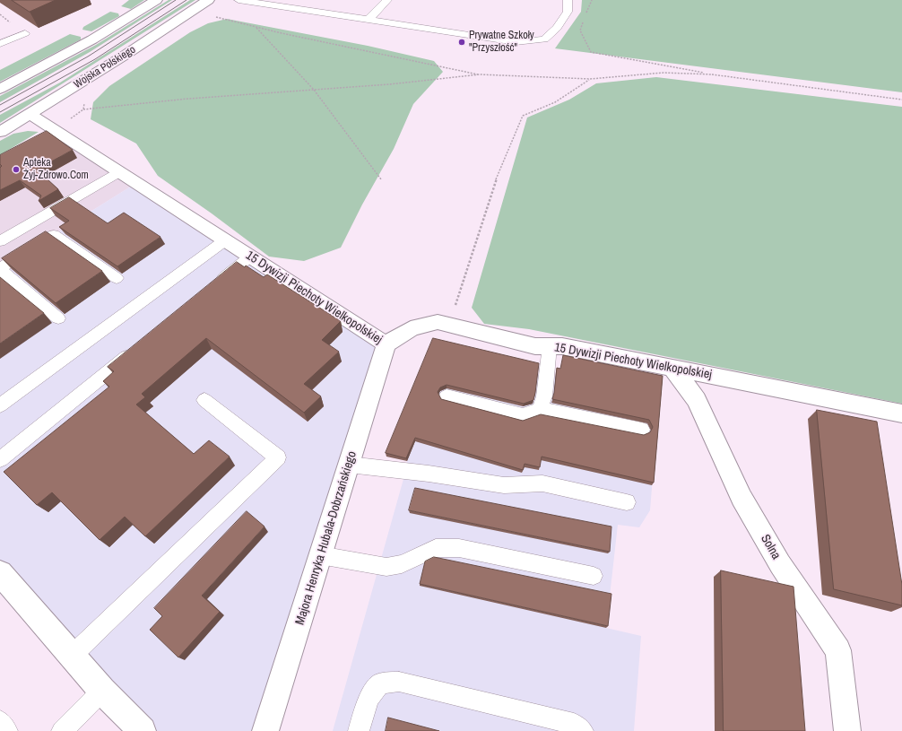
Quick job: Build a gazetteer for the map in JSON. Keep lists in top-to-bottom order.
{
  "streets": {
    "street": [
      "Wojska Polskiego",
      "15 Dywizji Piechoty Wielkopolskiej",
      "Majora Henryka Hubala-Dobrzańskiego",
      "Solna"
    ]
  },
  "crossings": [
    ["Wojska Polskiego", "15 Dywizji Piechoty Wielkopolskiej"],
    ["15 Dywizji Piechoty Wielkopolskiej", "Majora Henryka Hubala-Dobrzańskiego"],
    ["15 Dywizji Piechoty Wielkopolskiej", "Solna"]
  ],
  "places": ["Prywatne Szkoły \"Przyszłość\"", "Apteka Żyj-Zdrowo.Com"]
}
